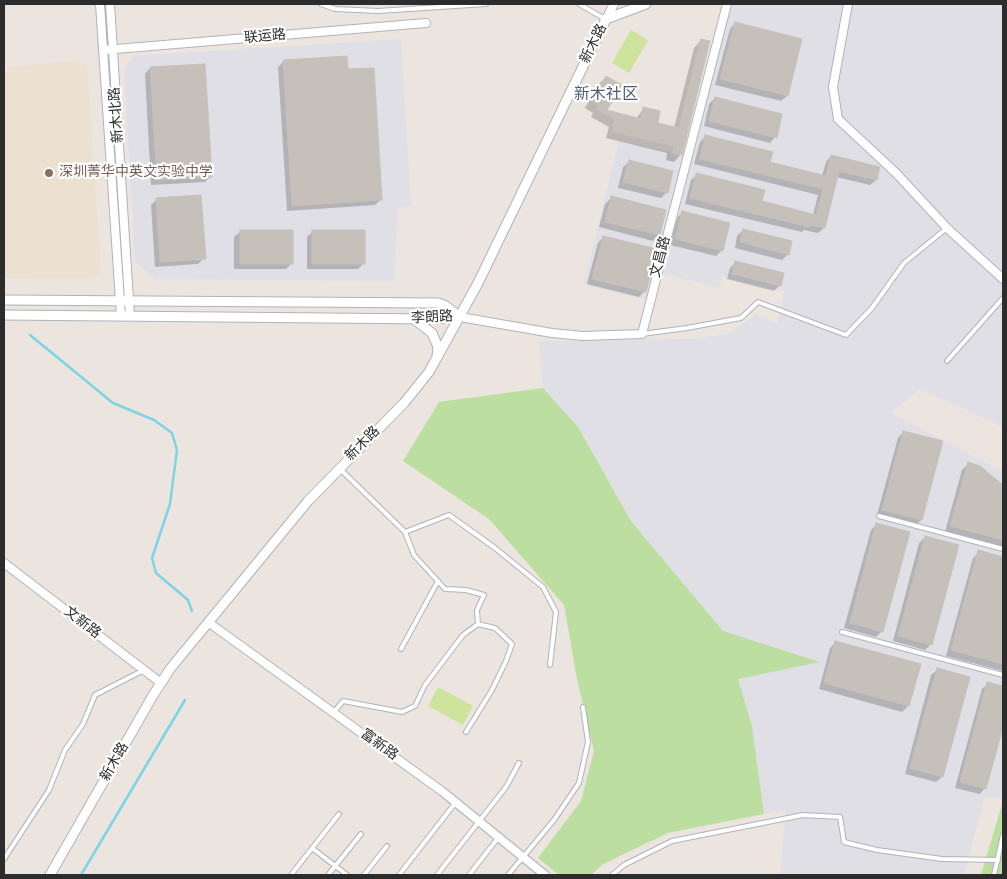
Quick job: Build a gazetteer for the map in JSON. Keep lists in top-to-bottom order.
{
  "streets": {
    "street": [
      "联运路",
      "新木路",
      "新木北路",
      "文昌路",
      "李朗路",
      "文新路",
      "富新路"
    ]
  },
  "crossings": [
    ["联运路", "新木北路"],
    ["新木路", "李朗路"],
    ["新木路", "文新路"],
    ["新木路", "富新路"],
    ["新木北路", "李朗路"]
  ],
  "districts": ["新木社区"],
  "places": ["深圳菁华中英文实验中学"]
}
